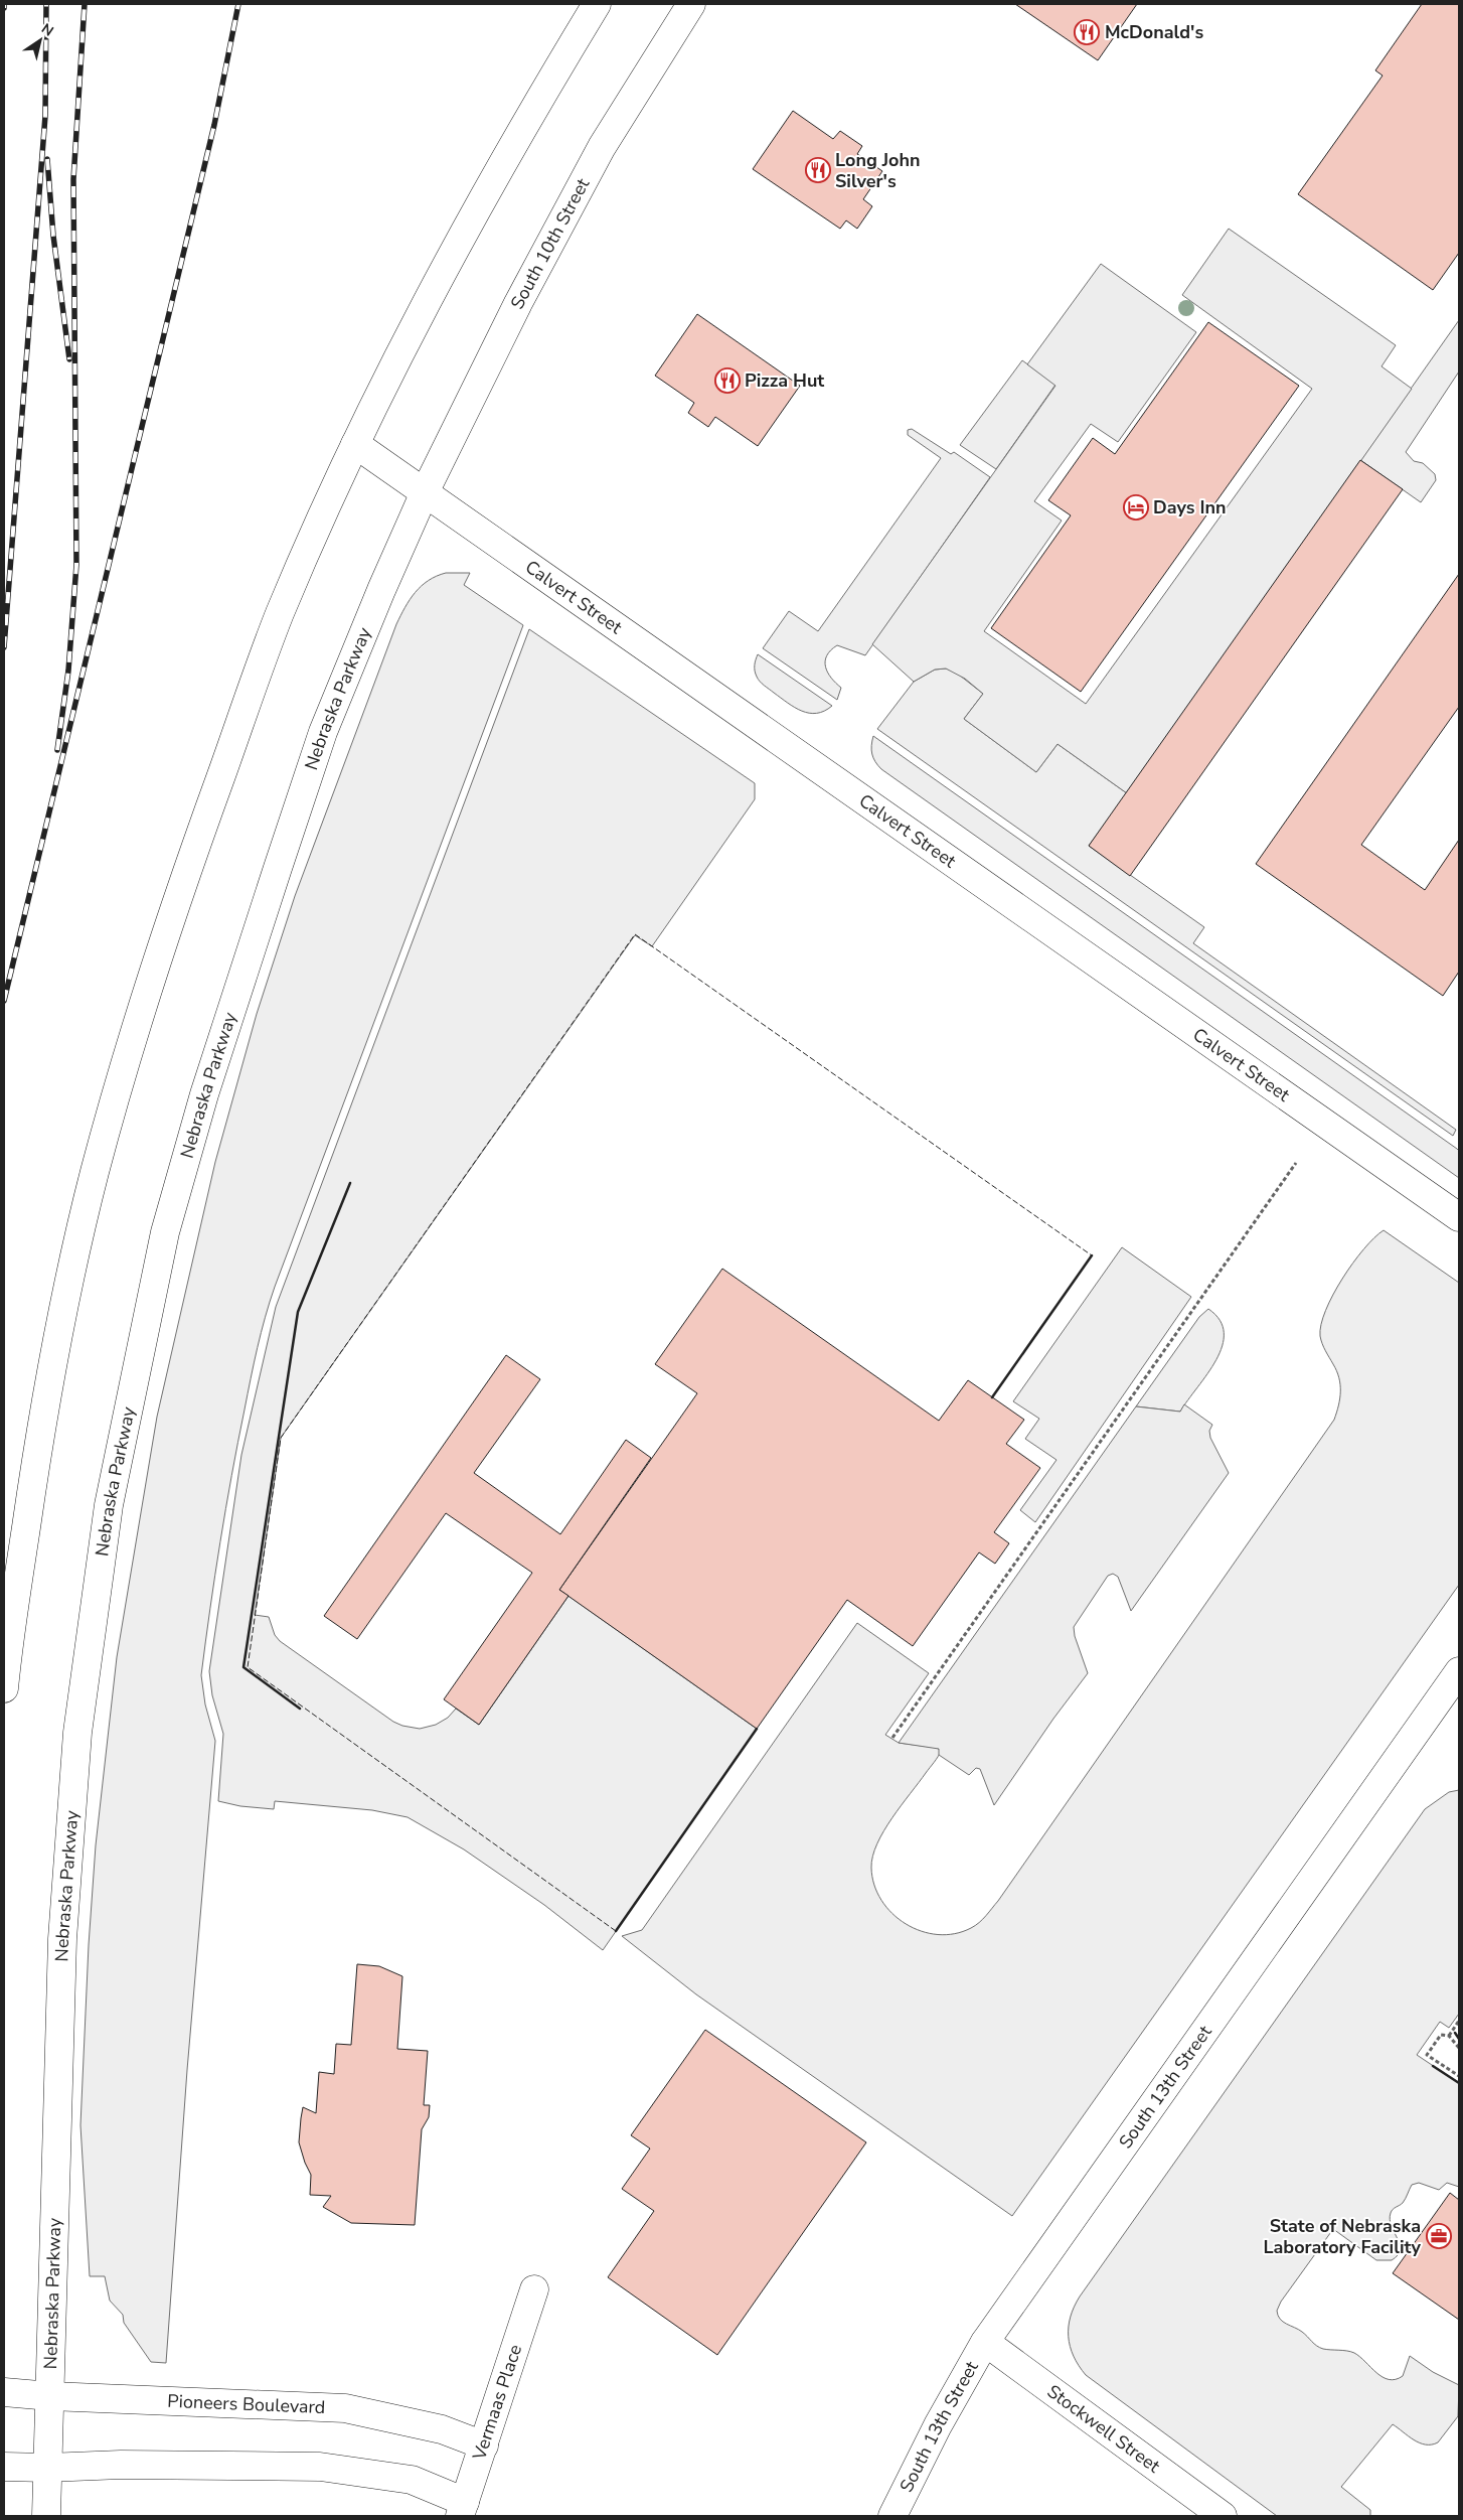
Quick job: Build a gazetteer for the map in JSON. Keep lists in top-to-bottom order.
{
  "streets": {
    "main road": [
      "South 10th Street",
      "Calvert Street",
      "Nebraska Parkway",
      "South 13th Street",
      "Vermaas Place",
      "Pioneers Boulevard",
      "Stockwell Street"
    ]
  },
  "crossings": [
    ["South 10th Street", "Calvert Street"],
    ["South 10th Street", "Nebraska Parkway"],
    ["Calvert Street", "Nebraska Parkway"],
    ["Nebraska Parkway", "Pioneers Boulevard"],
    ["South 13th Street", "Stockwell Street"],
    ["Vermaas Place", "Pioneers Boulevard"]
  ],
  "places": {
    "restaurant": ["McDonald's", "Long John Silver's", "Pizza Hut"],
    "hotel": ["Days Inn"],
    "office": ["State of Nebraska Laboratory Facility"]
  },
  "north": "top right"
}
